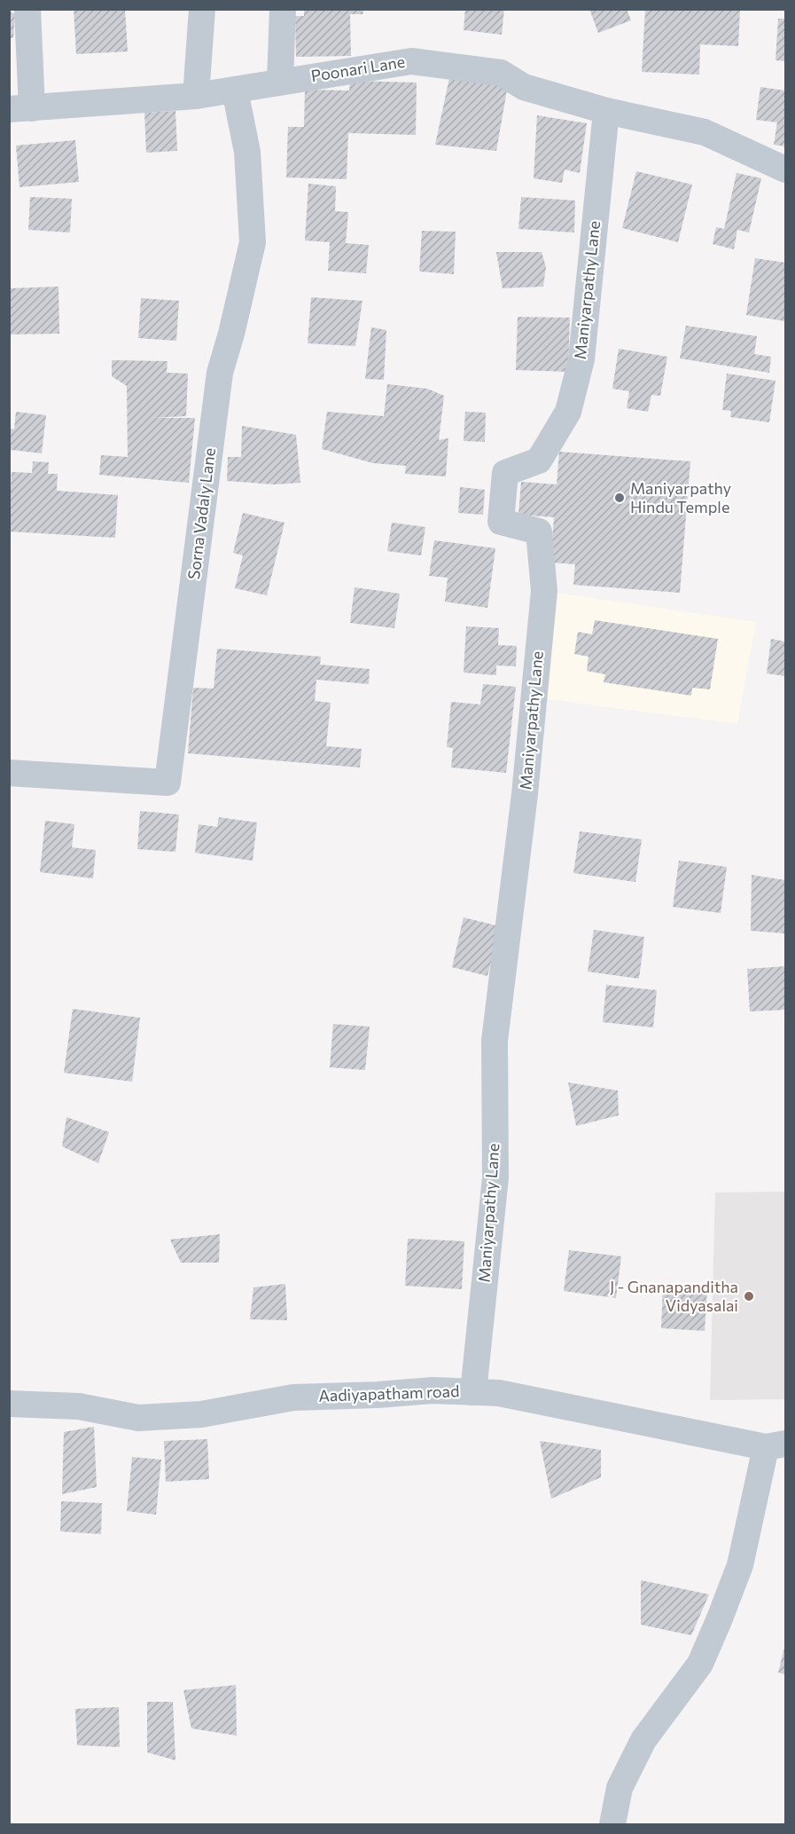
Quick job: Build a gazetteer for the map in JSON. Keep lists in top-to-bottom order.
{
  "streets": {
    "street": [
      "Poonari Lane",
      "Maniyarpathy Lane",
      "Sorna Vadaly Lane",
      "Aadiyapatham road"
    ]
  },
  "crossings": [
    ["Poonari Lane", "Maniyarpathy Lane"],
    ["Poonari Lane", "Sorna Vadaly Lane"],
    ["Maniyarpathy Lane", "Aadiyapatham road"]
  ],
  "places": ["Maniyarpathy Hindu Temple", "J - Gnanapanditha Vidyasalai"]
}
